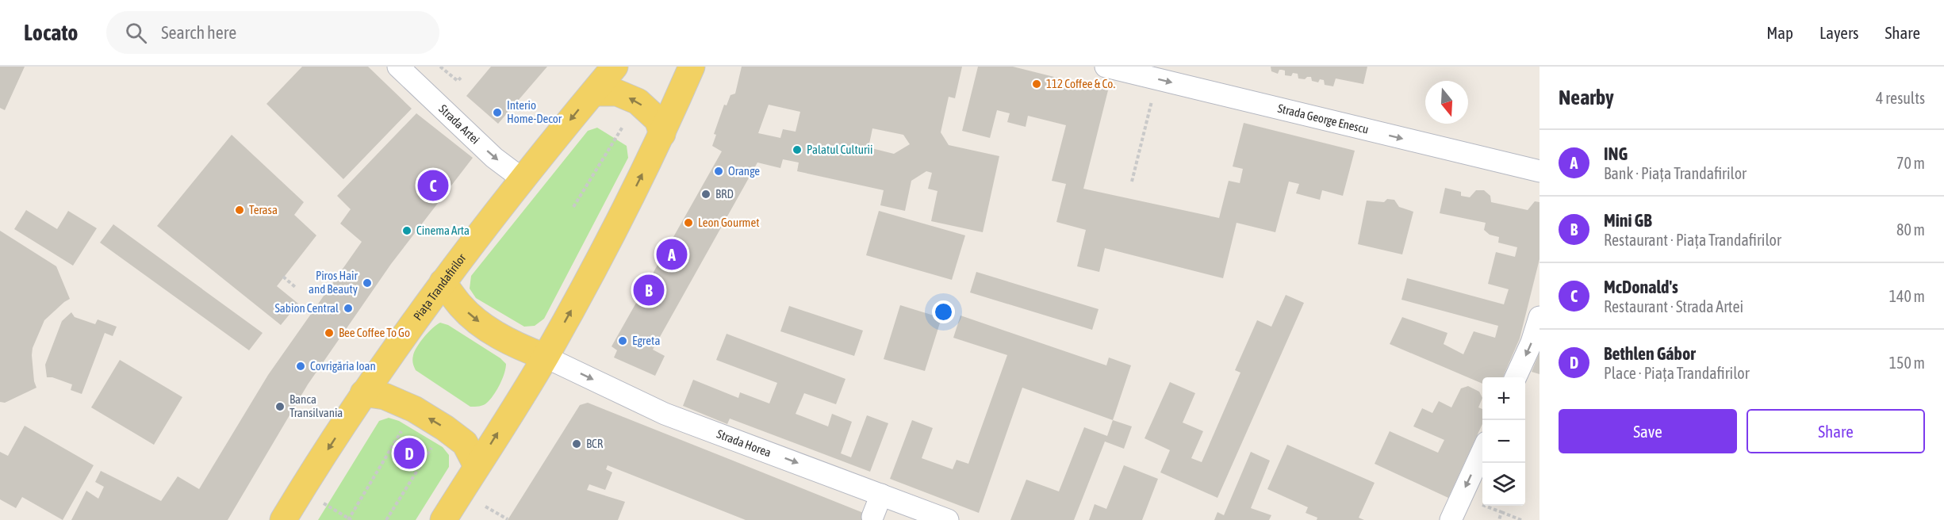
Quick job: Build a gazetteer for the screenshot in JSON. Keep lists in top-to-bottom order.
{
  "streets": {
    "main road": ["Piața Trandafirilor"],
    "street": ["Strada George Enescu", "Strada Artei", "Strada Horea"]
  },
  "crossings": [
    ["Strada Artei", "Piața Trandafirilor"]
  ],
  "one_way": ["Strada George Enescu", "Strada Artei", "Strada Horea"],
  "places": [
    "112 Coffee & Co.",
    "Interio Home-Decor",
    "Palatul Culturii",
    "Orange",
    "BRD",
    "Terasa",
    "Leon Gourmet",
    "Cinema Arta",
    "Piros Hair and Beauty",
    "Sabion Central",
    "Bee Coffee To Go",
    "Egreta",
    "Covrigăria Ioan",
    "Banca Transilvania",
    "BCR"
  ],
  "north": "bottom",
  "page": {
    "header": "Locato",
    "search": "Search here",
    "nav": ["Map", "Layers", "Share"],
    "heading": ["Nearby", "4 results"],
    "list": [
      {
        "mark": "A",
        "name": "ING",
        "note": "Bank · Piața Trandafirilor",
        "value": "70 m"
      },
      {
        "mark": "B",
        "name": "Mini GB",
        "note": "Restaurant · Piața Trandafirilor",
        "value": "80 m"
      },
      {
        "mark": "C",
        "name": "McDonald's",
        "note": "Restaurant · Strada Artei",
        "value": "140 m"
      },
      {
        "mark": "D",
        "name": "Bethlen Gábor",
        "note": "Place · Piața Trandafirilor",
        "value": "150 m"
      }
    ],
    "pins": [
      "C",
      "A",
      "B",
      "D"
    ],
    "map_buttons": ["+", "−"],
    "buttons": ["Save", "Share"]
  }
}
